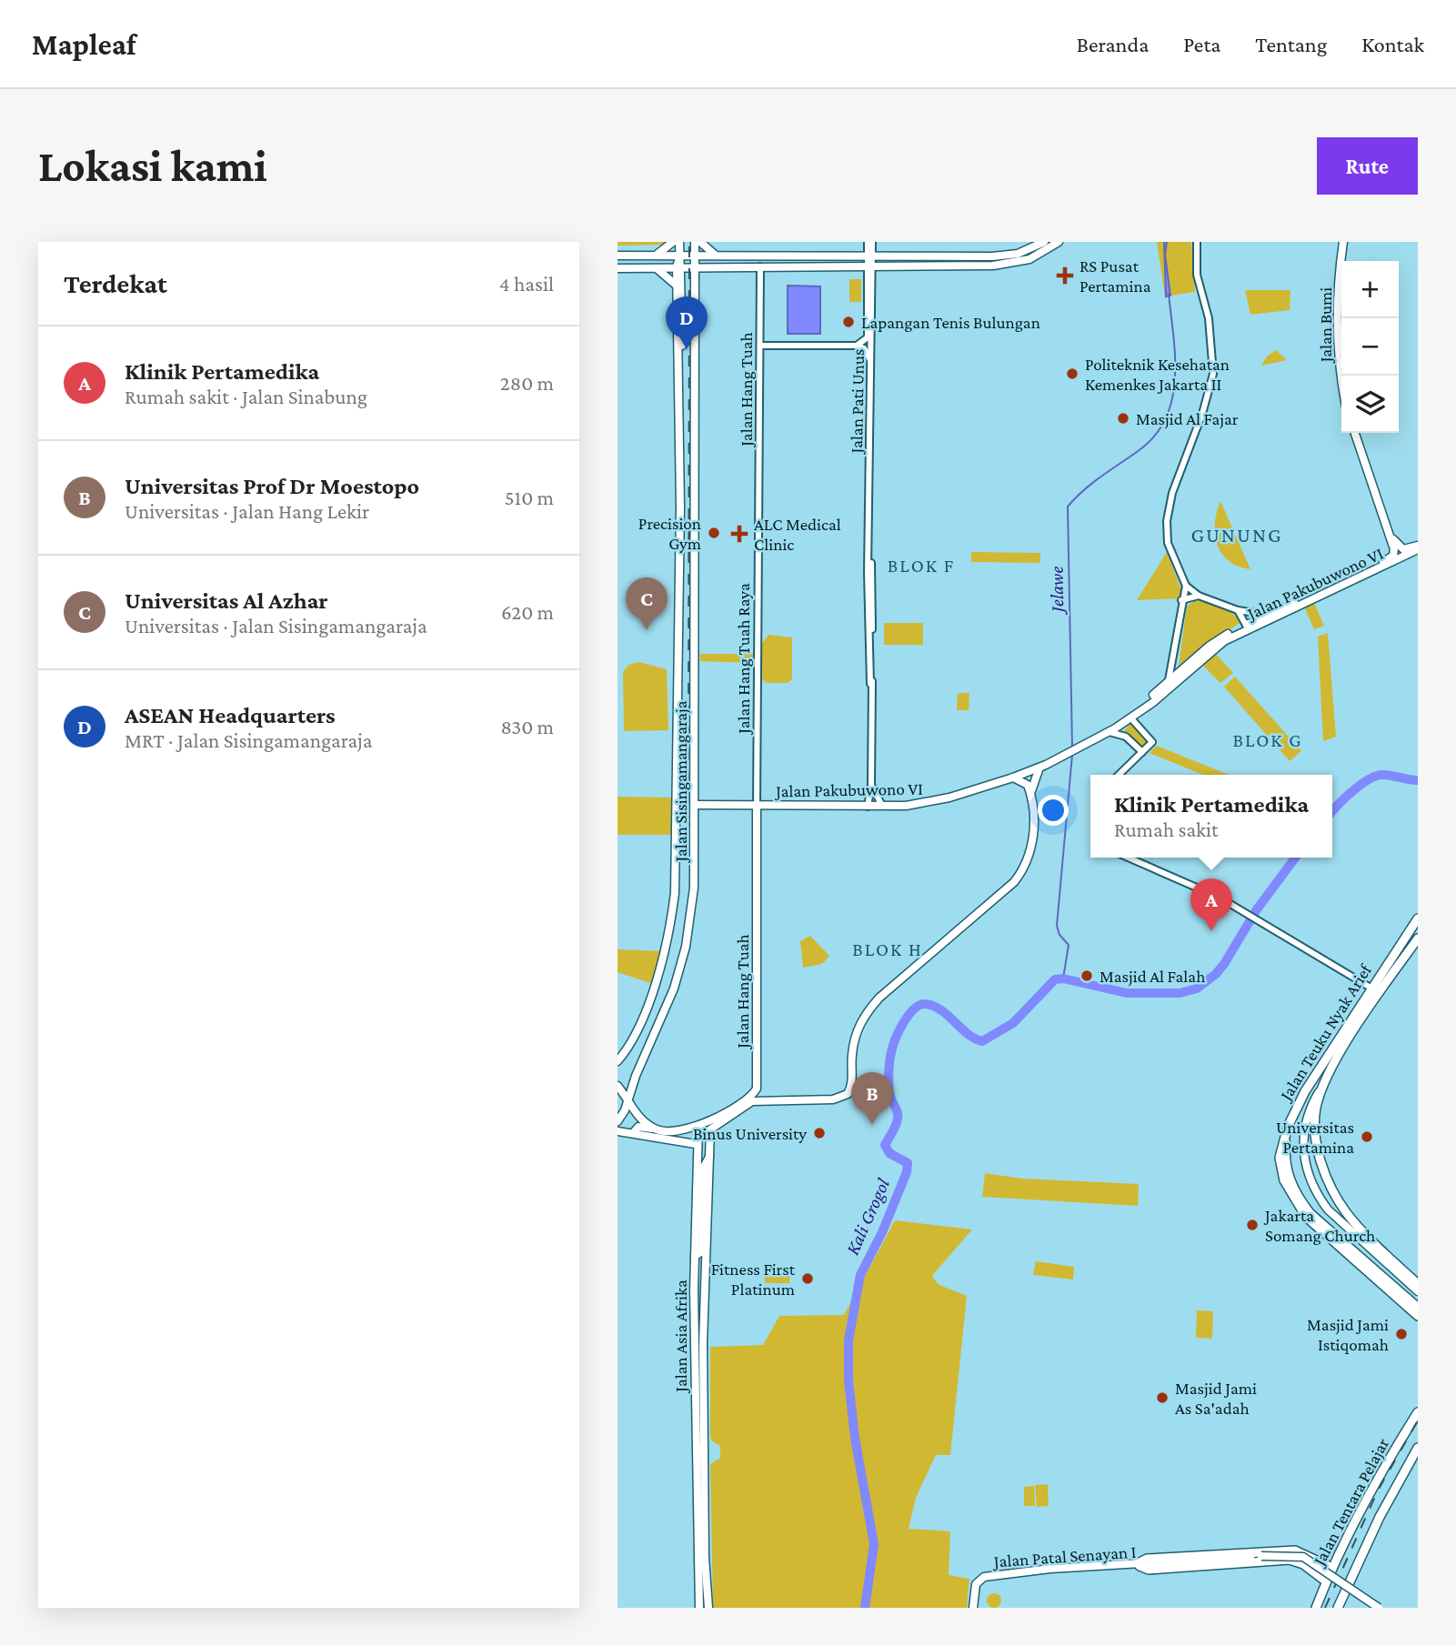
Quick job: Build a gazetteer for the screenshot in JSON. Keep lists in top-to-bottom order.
{
  "streets": {
    "highway": ["Jalan Teuku Nyak Arief", "Jalan Tentara Pelajar"],
    "main road": [
      "Jalan Bumi",
      "Jalan Hang Tuah",
      "Jalan Pakubuwono VI",
      "Jalan Sisingamangaraja",
      "Jalan Asia Afrika",
      "Jalan Patal Senayan I"
    ],
    "street": ["Jalan Pati Unus", "Jalan Hang Tuah Raya"]
  },
  "crossings": [
    ["Jalan Hang Tuah", "Jalan Pakubuwono VI"],
    ["Jalan Hang Tuah", "Jalan Hang Tuah Raya"],
    ["Jalan Pati Unus", "Jalan Pakubuwono VI"],
    ["Jalan Pakubuwono VI", "Jalan Hang Tuah Raya"],
    ["Jalan Pakubuwono VI", "Jalan Sisingamangaraja"]
  ],
  "districts": [
    "GUNUNG",
    "BLOK F",
    "BLOK G",
    "BLOK H"
  ],
  "water": ["Jelawe", "Kali Grogol"],
  "places": {
    "health": ["RS Pusat Pertamina", "ALC Medical Clinic"],
    "other": [
      "Lapangan Tenis Bulungan",
      "Politeknik Kesehatan Kemenkes Jakarta II",
      "Masjid Al Fajar",
      "Precision Gym",
      "Masjid Al Falah",
      "Binus University",
      "Universitas Pertamina",
      "Jakarta Somang Church",
      "Fitness First Platinum",
      "Masjid Jami Istiqomah",
      "Masjid Jami As Sa'adah"
    ]
  },
  "page": {
    "header": "Mapleaf",
    "nav": [
      "Beranda",
      "Peta",
      "Tentang",
      "Kontak"
    ],
    "buttons": "Rute",
    "title": "Lokasi kami",
    "heading": ["Terdekat", "4 hasil"],
    "map_buttons": ["+", "−"],
    "pins": [
      "D",
      "C",
      "A",
      "B"
    ],
    "list": [
      {
        "mark": "A",
        "name": "Klinik Pertamedika",
        "note": "Rumah sakit · Jalan Sinabung",
        "value": "280 m"
      },
      {
        "mark": "B",
        "name": "Universitas Prof Dr Moestopo",
        "note": "Universitas · Jalan Hang Lekir",
        "value": "510 m"
      },
      {
        "mark": "C",
        "name": "Universitas Al Azhar",
        "note": "Universitas · Jalan Sisingamangaraja",
        "value": "620 m"
      },
      {
        "mark": "D",
        "name": "ASEAN Headquarters",
        "note": "MRT · Jalan Sisingamangaraja",
        "value": "830 m"
      }
    ],
    "popup": ["Klinik Pertamedika", "Rumah sakit"]
  }
}
